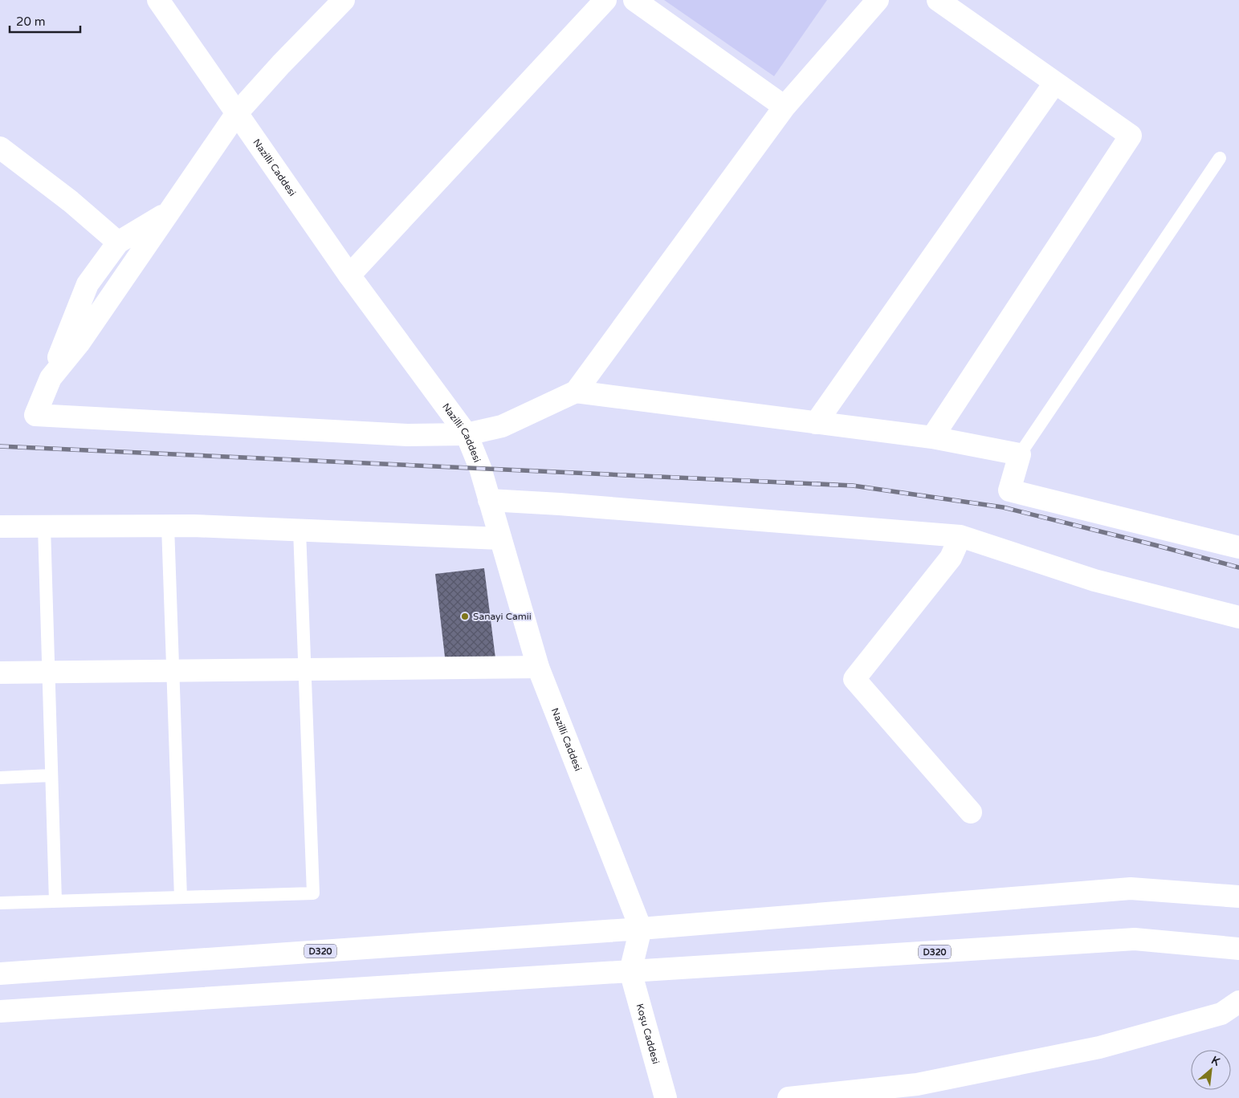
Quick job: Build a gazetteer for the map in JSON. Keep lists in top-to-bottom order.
{
  "streets": {
    "main road": ["Nazilli Caddesi", "D320", "Koşu Caddesi"]
  },
  "crossings": [
    ["Nazilli Caddesi", "D320"],
    ["D320", "Koşu Caddesi"]
  ],
  "places": ["Sanayi Camii"],
  "scale_bar": "20 m",
  "north": "top right"
}
